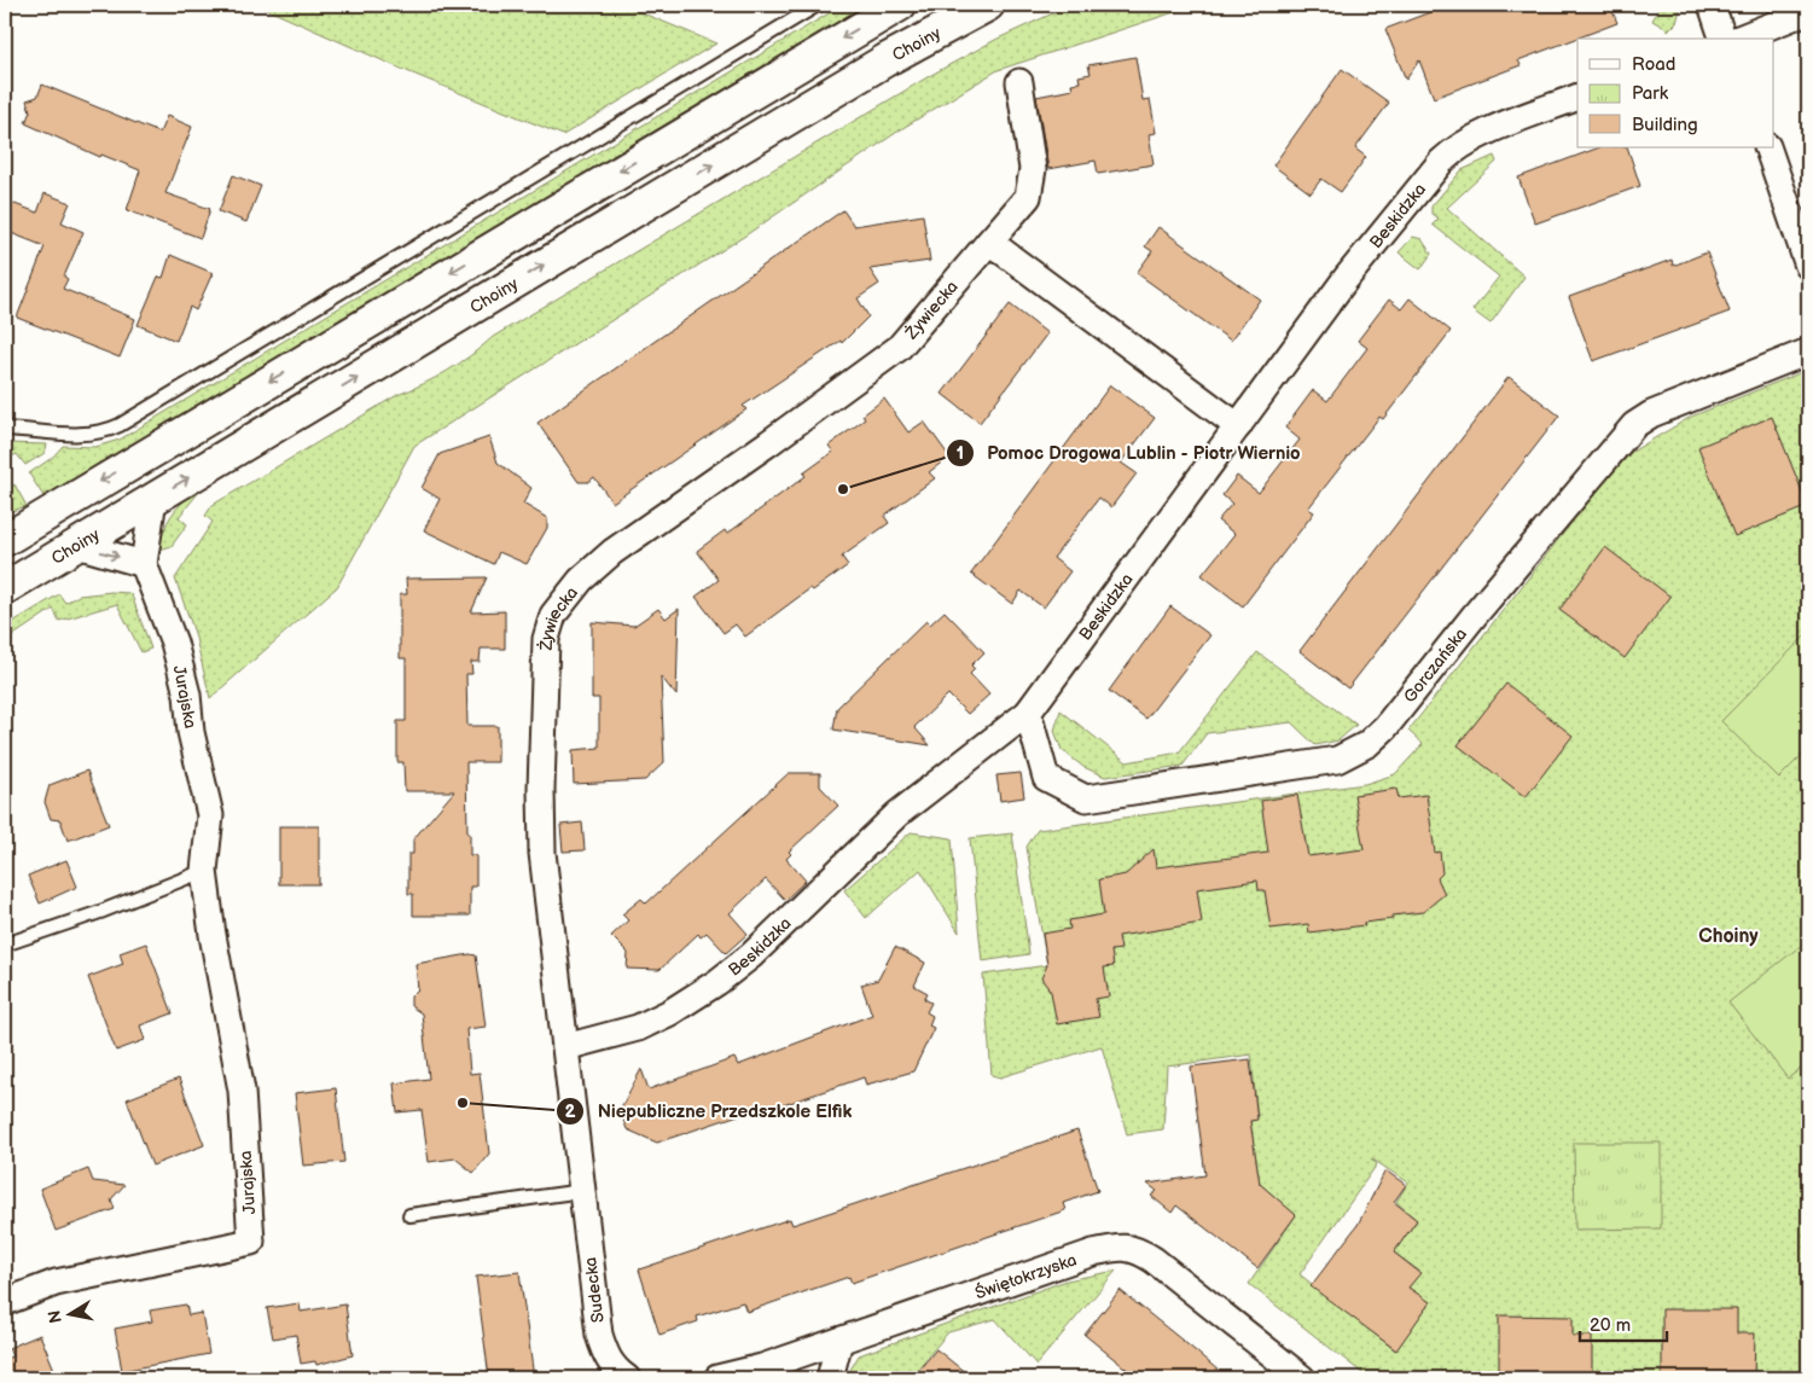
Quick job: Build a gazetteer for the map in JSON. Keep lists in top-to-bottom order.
{
  "streets": {
    "street": [
      "Choiny",
      "Beskidzka",
      "Żywiecka",
      "Gorczańska",
      "Jurajska",
      "Świętokrzyska",
      "Sudecka"
    ]
  },
  "crossings": [
    ["Choiny", "Jurajska"],
    ["Beskidzka", "Żywiecka"],
    ["Beskidzka", "Gorczańska"],
    ["Żywiecka", "Sudecka"]
  ],
  "districts": ["Choiny"],
  "places": ["Pomoc Drogowa Lublin - Piotr Wiernio", "Niepubliczne Przedszkole Elfik"],
  "legend": ["Road", "Park", "Building"],
  "scale_bar": "20 m",
  "north": "left"
}
